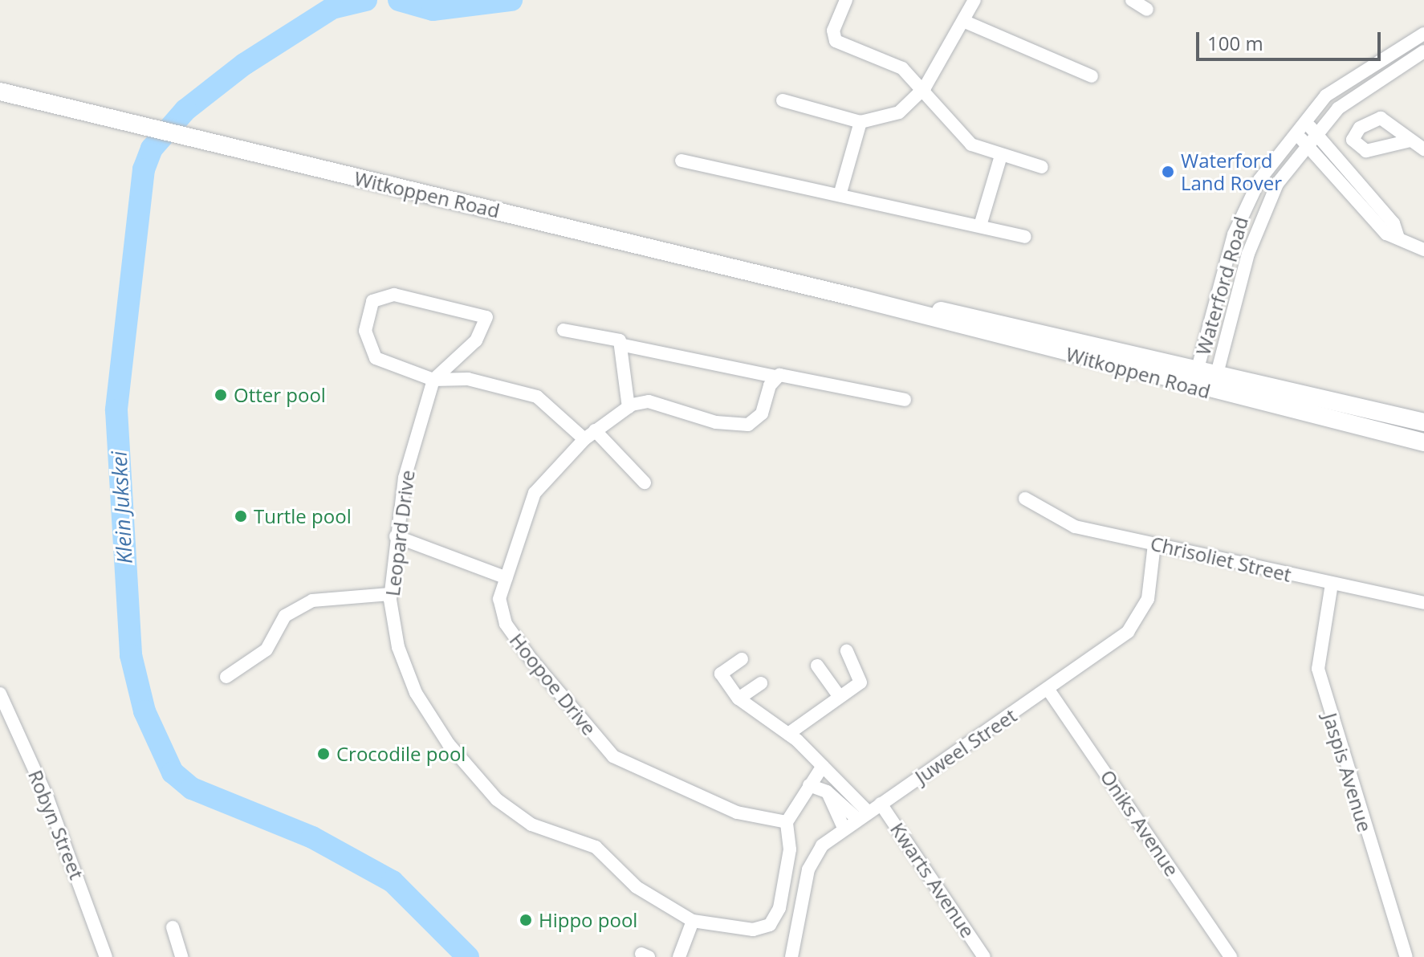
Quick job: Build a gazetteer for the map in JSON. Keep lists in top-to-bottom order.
{
  "streets": {
    "main road": ["Witkoppen Road"],
    "street": [
      "Waterford Road",
      "Leopard Drive",
      "Chrisoliet Street",
      "Hoopoe Drive",
      "Juweel Street",
      "Jaspis Avenue",
      "Oniks Avenue",
      "Robyn Street",
      "Kwarts Avenue"
    ]
  },
  "crossings": [
    ["Witkoppen Road", "Waterford Road"],
    ["Leopard Drive", "Hoopoe Drive"],
    ["Chrisoliet Street", "Juweel Street"],
    ["Chrisoliet Street", "Jaspis Avenue"],
    ["Juweel Street", "Oniks Avenue"],
    ["Juweel Street", "Kwarts Avenue"]
  ],
  "water": ["Klein Jukskei"],
  "places": [
    "Waterford Land Rover",
    "Otter pool",
    "Turtle pool",
    "Crocodile pool",
    "Hippo pool"
  ],
  "scale_bar": "100 m"
}
